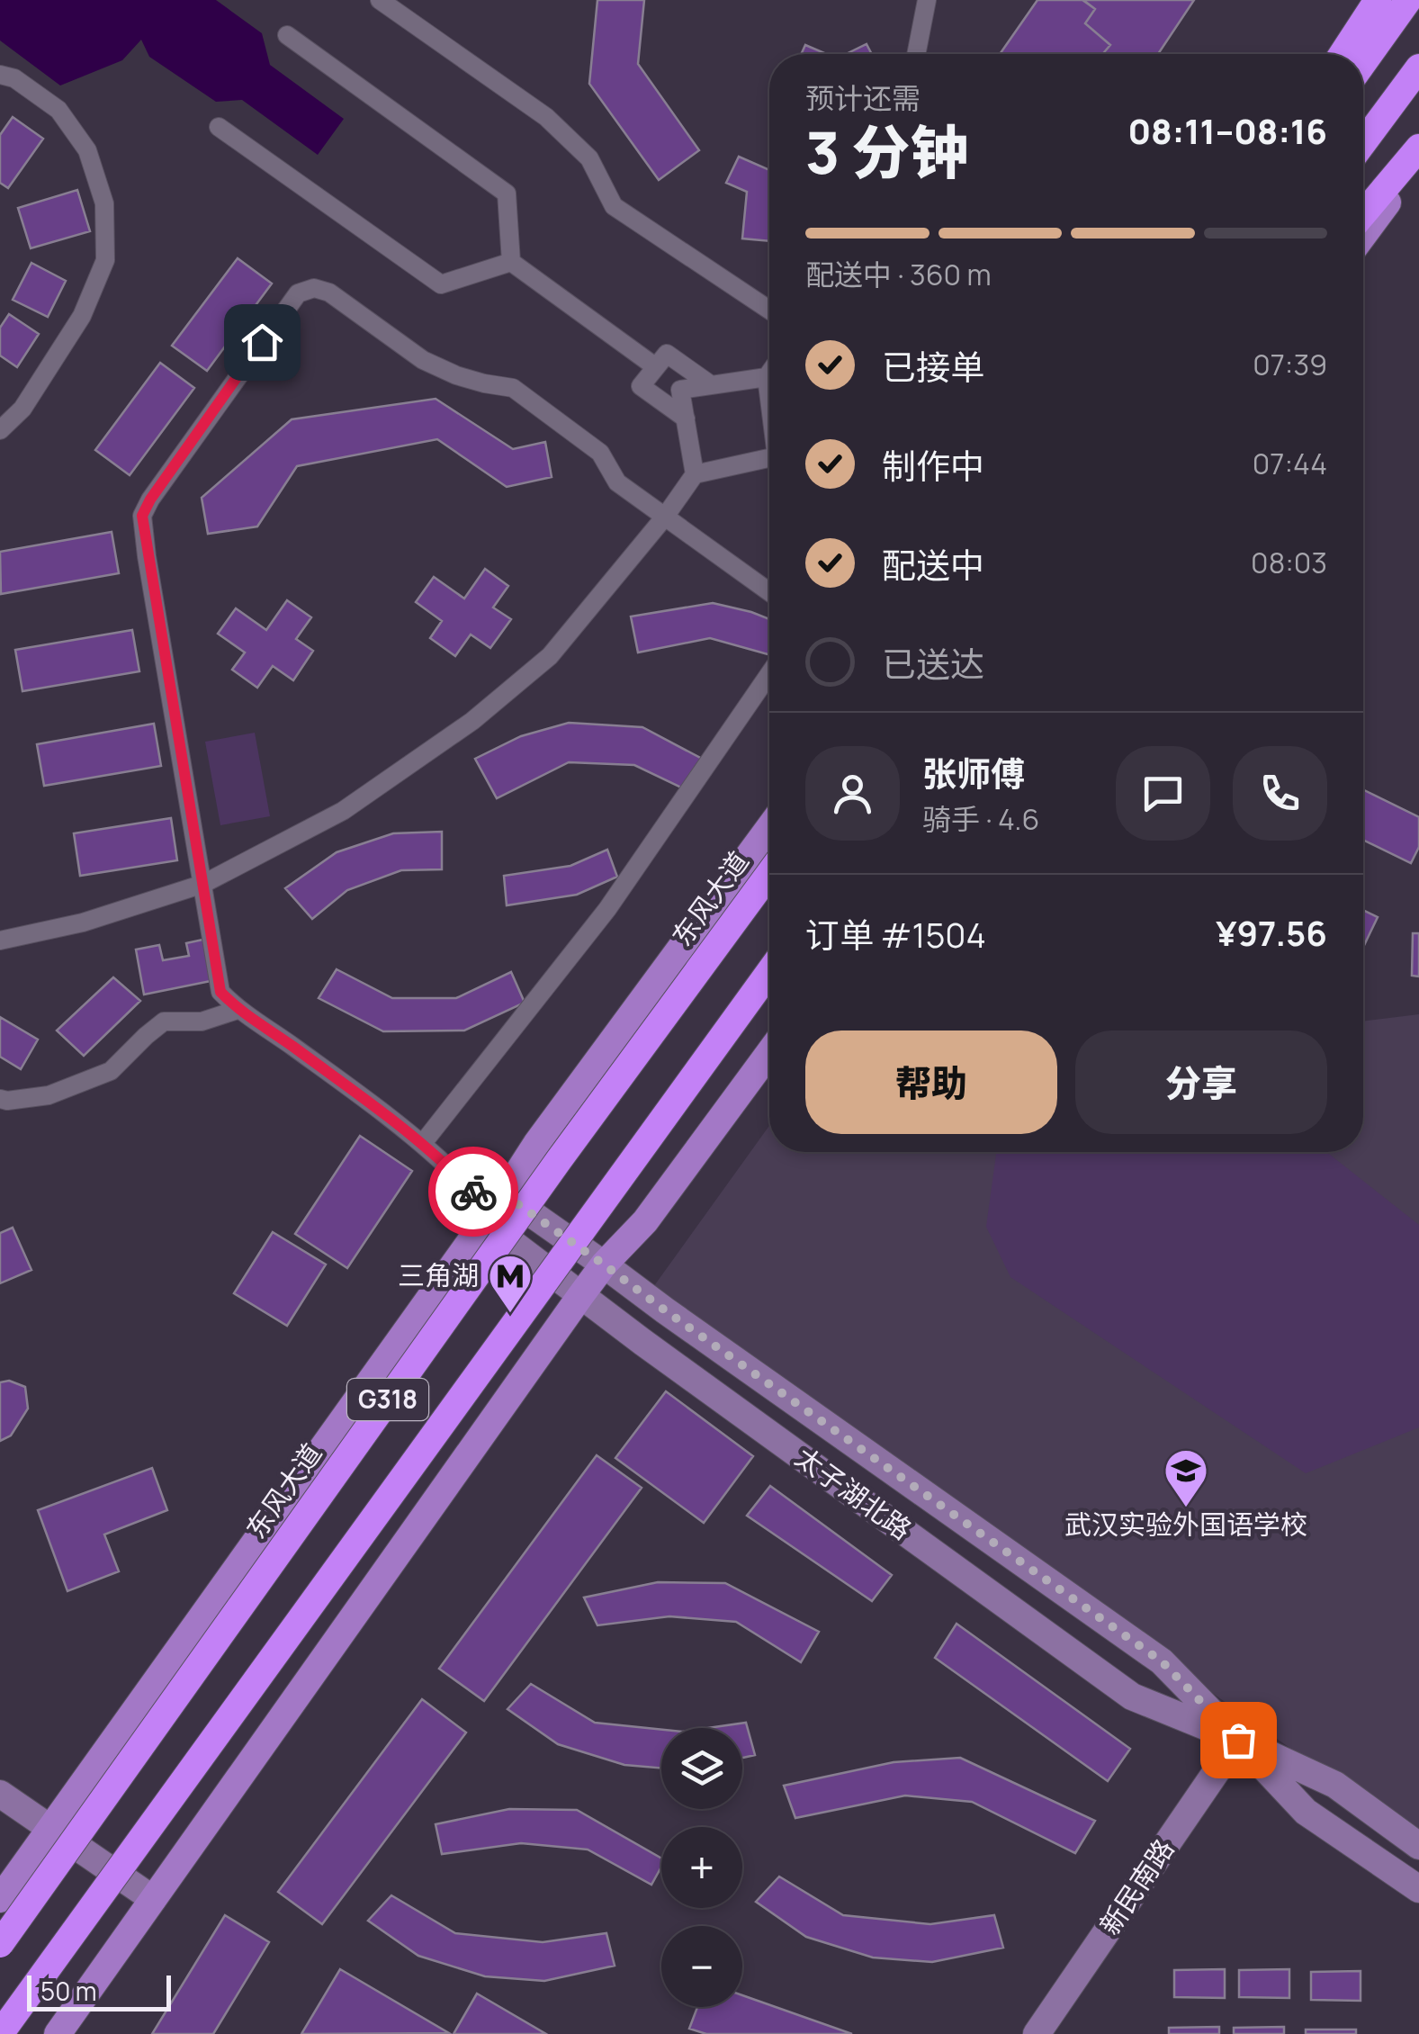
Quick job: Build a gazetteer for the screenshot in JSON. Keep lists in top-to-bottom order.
{
  "streets": {
    "highway": ["东风大道", "G318"],
    "main road": ["太子湖北路", "新民南路"]
  },
  "crossings": [
    ["太子湖北路", "新民南路"]
  ],
  "places": {
    "metro station": ["三角湖"],
    "school or university": ["武汉实验外国语学校"]
  },
  "scale_bar": "50 m",
  "page": {
    "heading": ["3 分钟", "预计还需", "08:11–08:16"],
    "panel": [
      "张师傅",
      "骑手 · 4.6",
      "订单 #1504",
      "¥97.56"
    ],
    "bar": "配送中 · 360 m",
    "list": [
      ["已接单", "07:39"],
      ["制作中", "07:44"],
      ["配送中", "08:03"],
      "已送达"
    ],
    "buttons": ["帮助", "分享"],
    "map_buttons": ["+", "−"],
    "scale": "50 m"
  }
}
